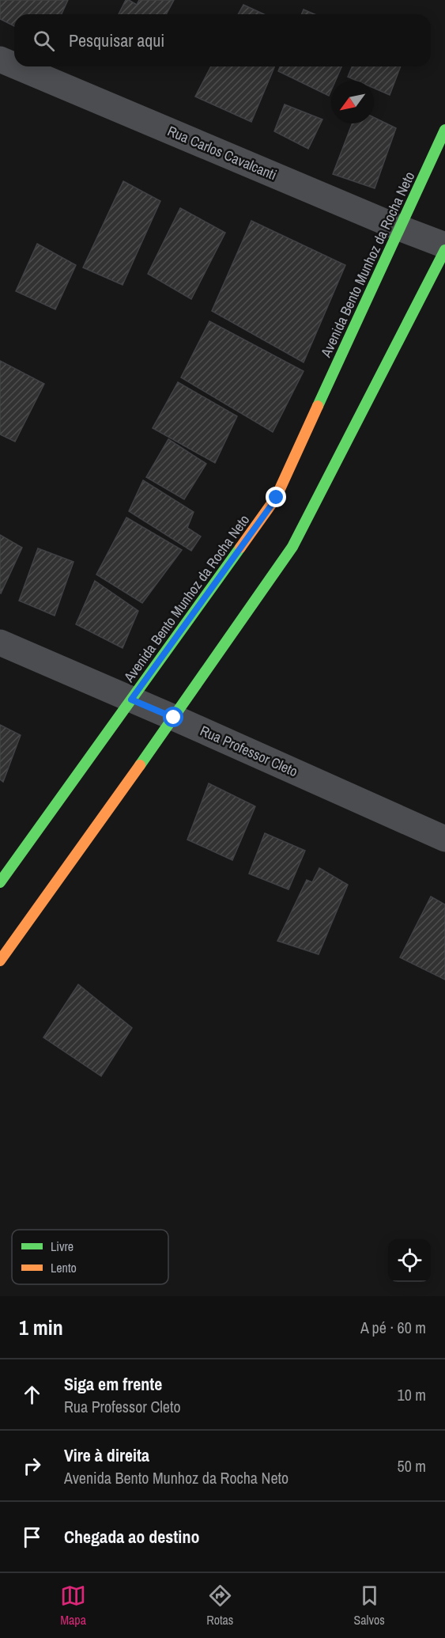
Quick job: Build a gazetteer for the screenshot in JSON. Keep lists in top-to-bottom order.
{
  "streets": {
    "main road": ["Avenida Bento Munhoz da Rocha Neto"],
    "street": ["Rua Carlos Cavalcanti", "Rua Professor Cleto"]
  },
  "crossings": [
    ["Rua Carlos Cavalcanti", "Avenida Bento Munhoz da Rocha Neto"],
    ["Avenida Bento Munhoz da Rocha Neto", "Rua Professor Cleto"]
  ],
  "legend": ["Livre", "Lento"],
  "north": "bottom left",
  "page": {
    "search": "Pesquisar aqui",
    "heading": ["1 min", "A pé · 60 m"],
    "list": [
      ["Siga em frente", "Rua Professor Cleto", "10 m"],
      ["Vire à direita", "Avenida Bento Munhoz da Rocha Neto", "50 m"],
      "Chegada ao destino"
    ],
    "nav": ["Mapa", "Rotas", "Salvos"]
  }
}
